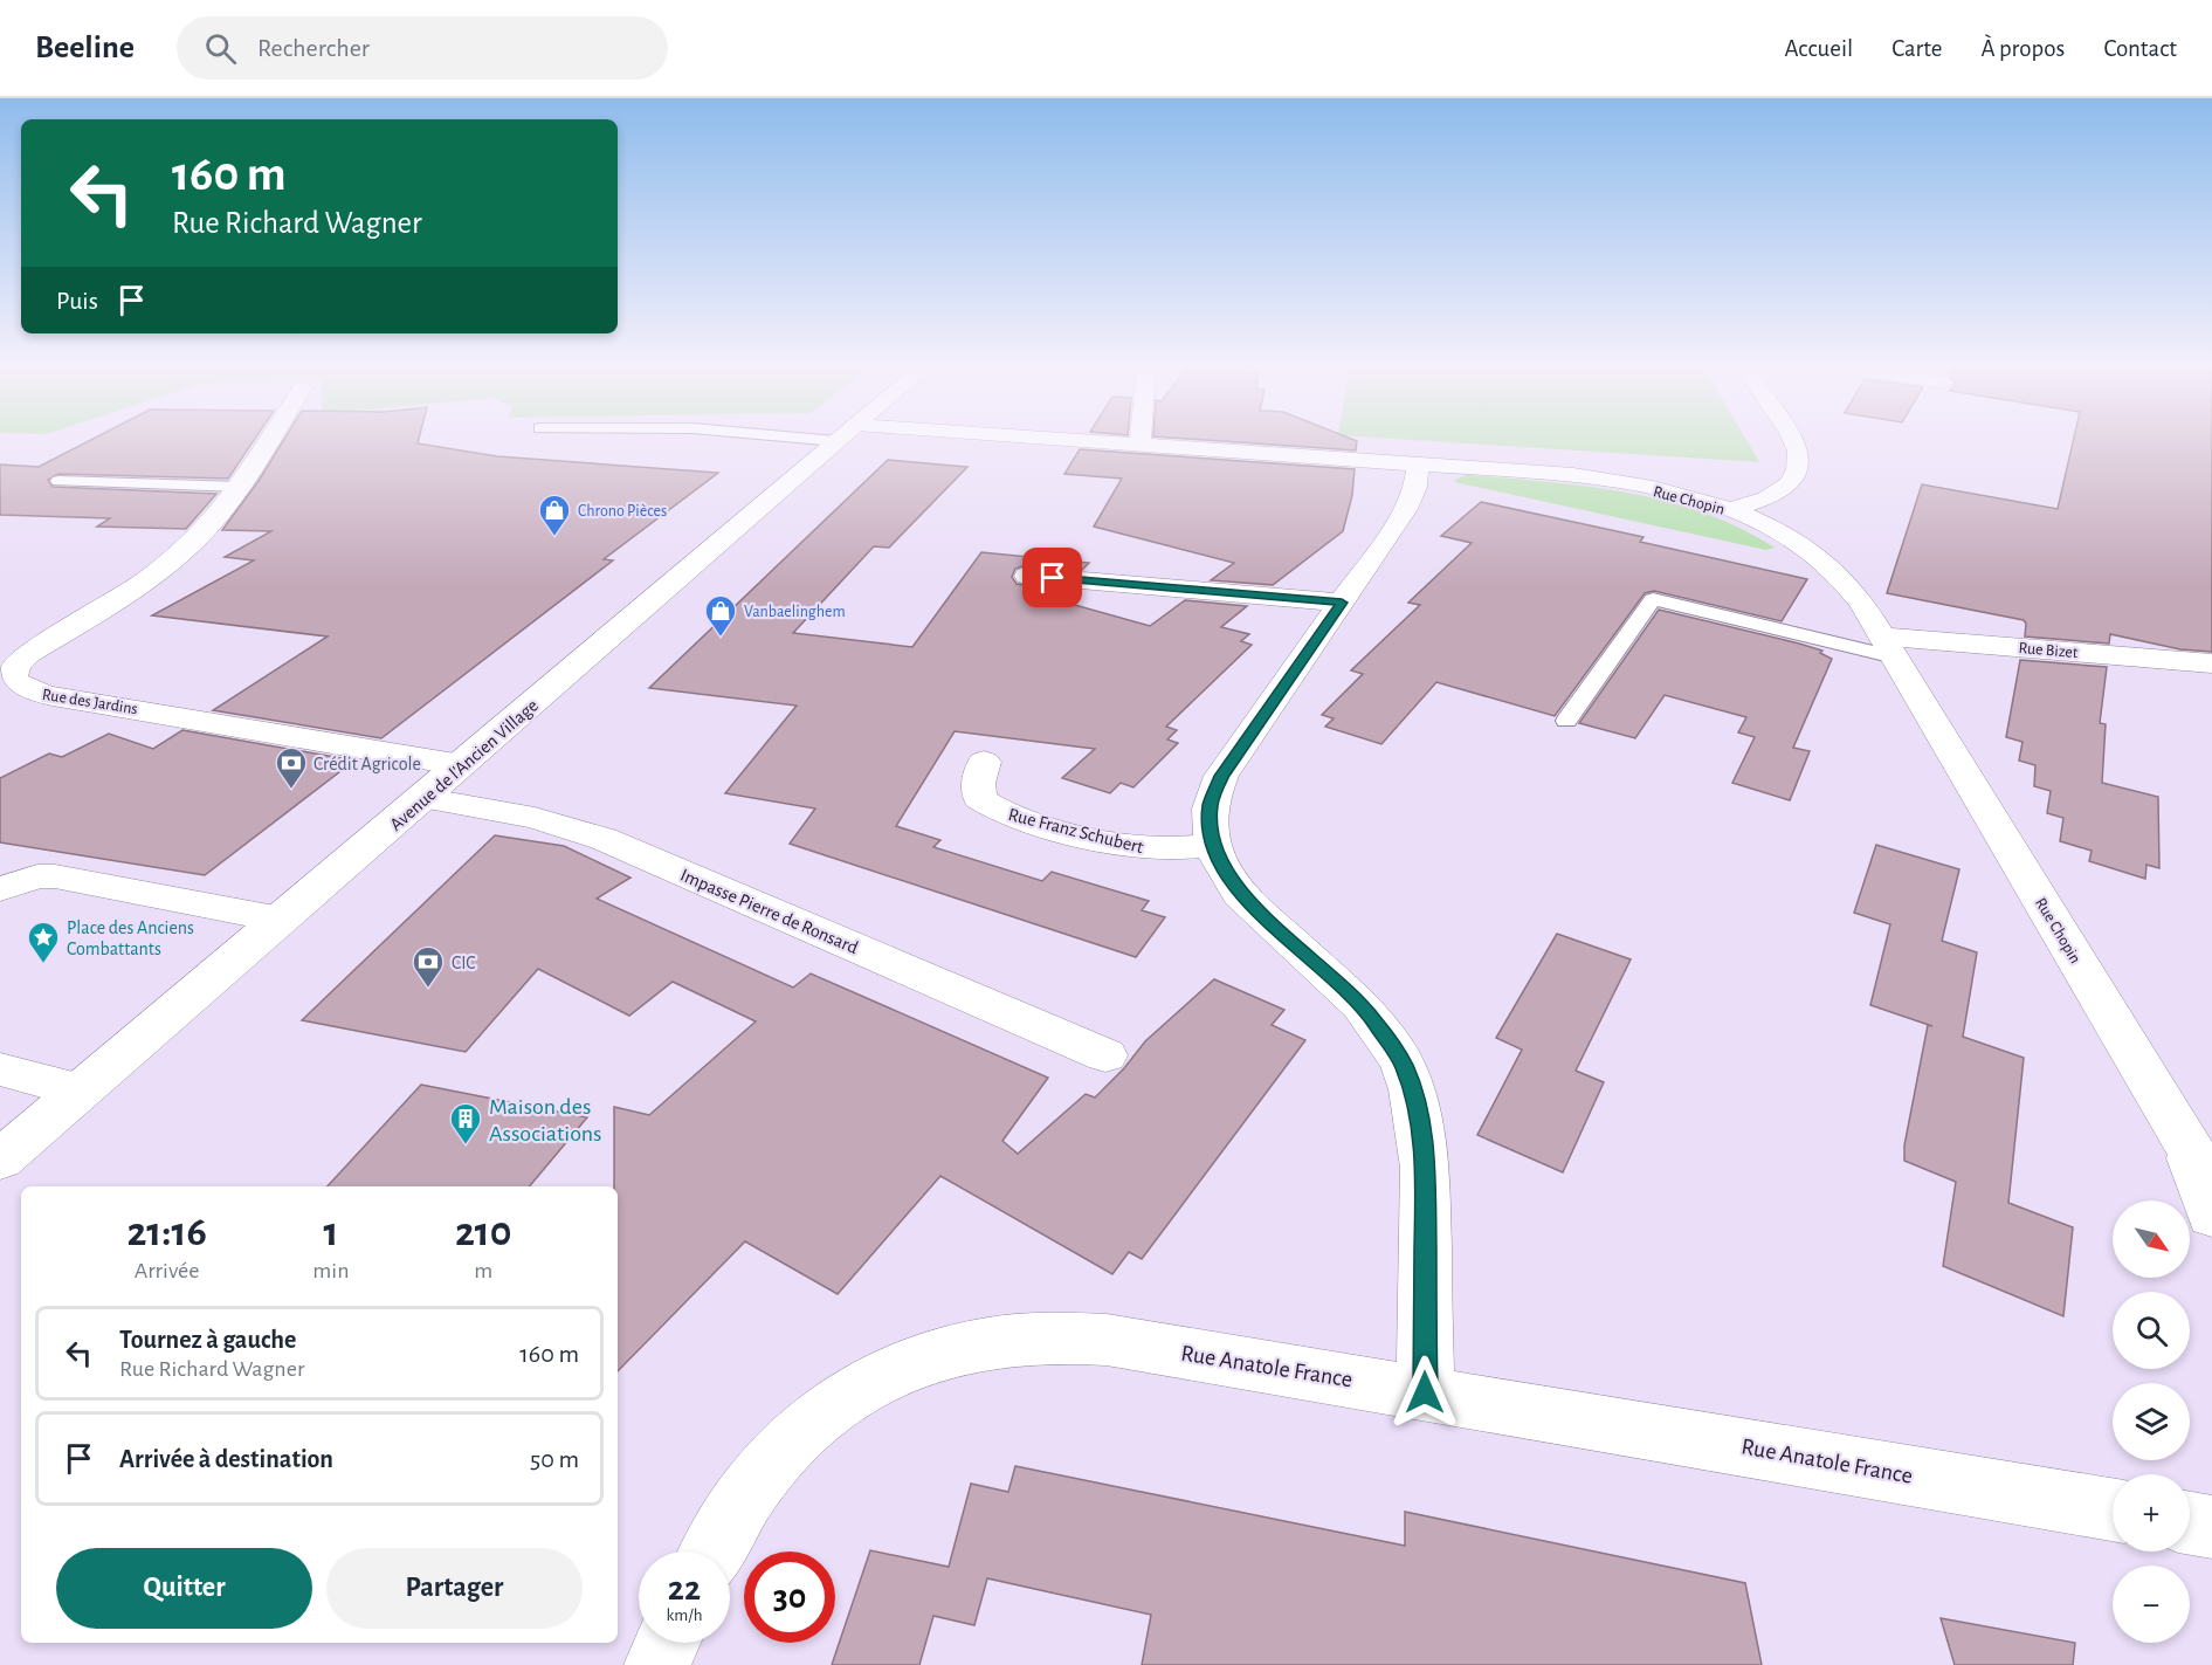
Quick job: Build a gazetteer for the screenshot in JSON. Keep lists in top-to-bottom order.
{
  "streets": {
    "street": [
      "Rue Chopin",
      "Rue Bizet",
      "Rue des Jardins",
      "Avenue de l'Ancien Village",
      "Rue Franz Schubert",
      "Impasse Pierre de Ronsard",
      "Rue Anatole France"
    ]
  },
  "crossings": [
    ["Rue Chopin", "Rue Bizet"],
    ["Rue des Jardins", "Avenue de l'Ancien Village"],
    ["Avenue de l'Ancien Village", "Impasse Pierre de Ronsard"]
  ],
  "places": {
    "shop": ["Chrono Pièces", "Vanbaelinghem"],
    "bank": ["Crédit Agricole", "CIC"],
    "place": ["Place des Anciens Combattants"],
    "building": ["Maison des Associations"]
  },
  "north": "bottom right",
  "page": {
    "header": "Beeline",
    "search": "Rechercher",
    "nav": [
      "Accueil",
      "Carte",
      "À propos",
      "Contact"
    ],
    "turn": ["160 m", "Rue Richard Wagner"],
    "then": "Puis",
    "eta": [
      "21:16",
      "Arrivée",
      "1",
      "min",
      "210",
      "m"
    ],
    "map_buttons": ["+", "−"],
    "list": [
      {
        "name": "Tournez à gauche",
        "note": "Rue Richard Wagner",
        "value": "160 m"
      },
      {
        "name": "Arrivée à destination",
        "value": "50 m"
      }
    ],
    "buttons": ["Quitter", "Partager"],
    "speed": "22 km/h",
    "limit": "30"
  }
}
